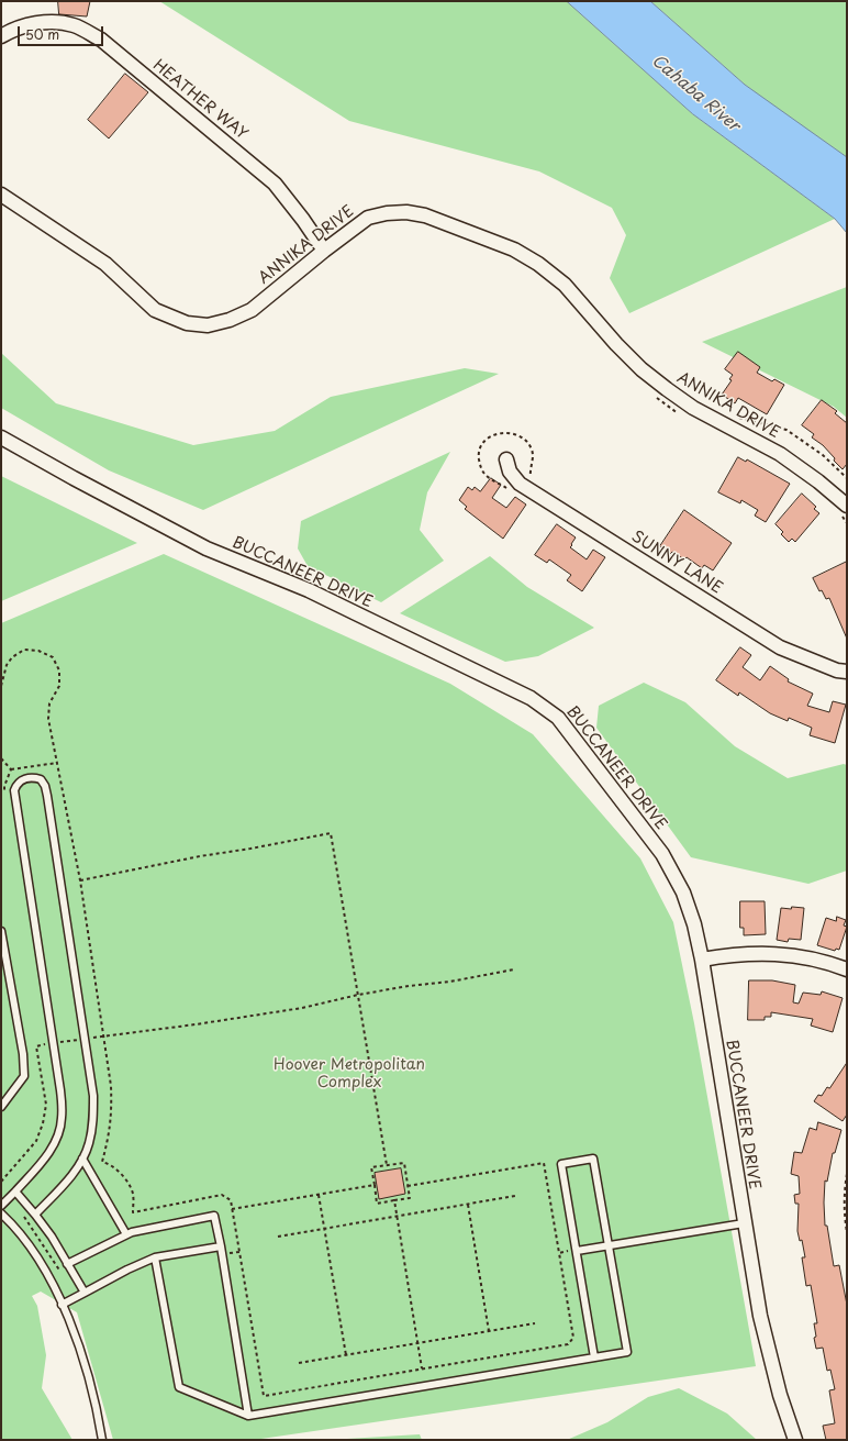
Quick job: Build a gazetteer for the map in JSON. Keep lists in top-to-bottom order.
{
  "streets": {
    "street": [
      "HEATHER WAY",
      "ANNIKA DRIVE",
      "SUNNY LANE",
      "BUCCANEER DRIVE"
    ]
  },
  "crossings": [
    ["HEATHER WAY", "ANNIKA DRIVE"]
  ],
  "water": ["Cahaba River"],
  "parks": ["Hoover Metropolitan Complex"],
  "scale_bar": "50 m"
}
